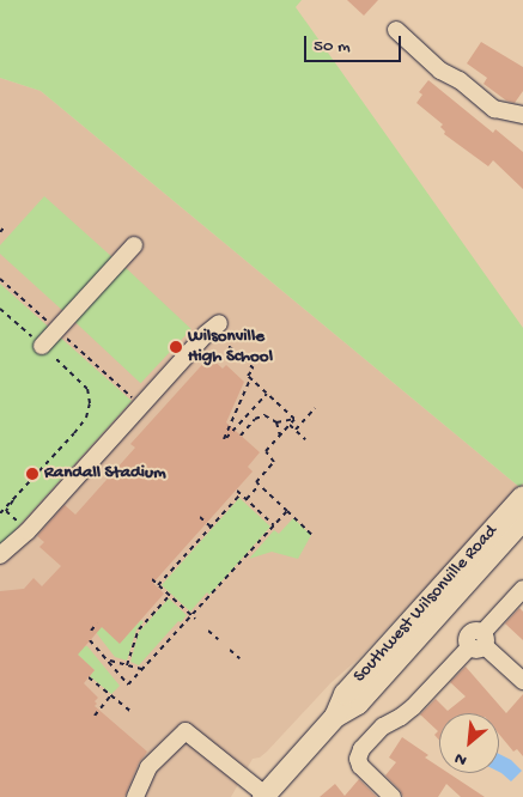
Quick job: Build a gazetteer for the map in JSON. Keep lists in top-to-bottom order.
{
  "streets": {
    "main road": ["Southwest Wilsonville Road"]
  },
  "places": ["Wilsonville High School", "Randall Stadium"],
  "scale_bar": "50 m",
  "north": "bottom left"
}
